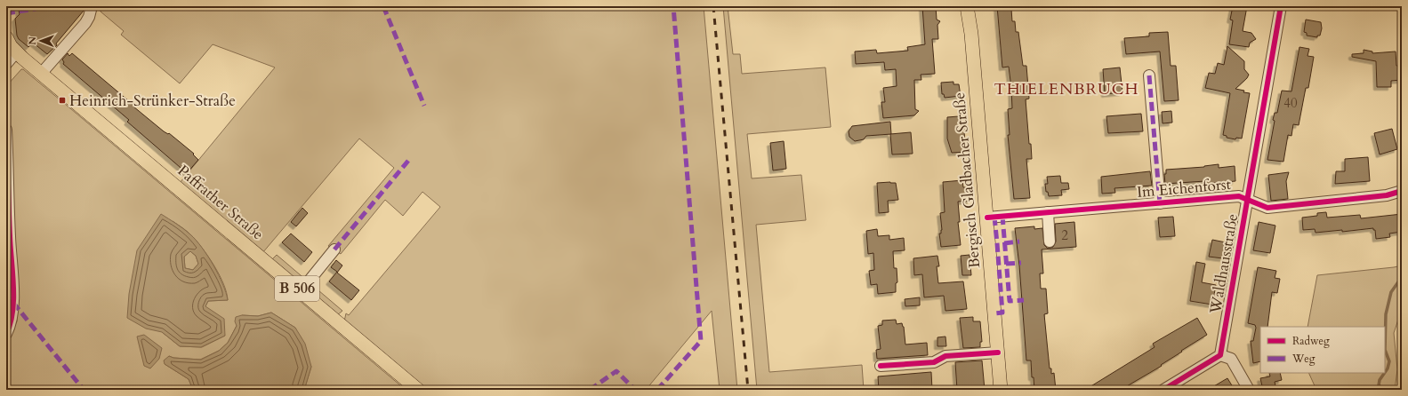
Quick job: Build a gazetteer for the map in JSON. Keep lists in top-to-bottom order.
{
  "streets": {
    "main road": ["Bergisch Gladbacher Straße", "Paffrather Straße", "B 506"],
    "street": ["Im Eichenforst", "Waldhausstraße"]
  },
  "crossings": [
    ["Bergisch Gladbacher Straße", "Im Eichenforst"],
    ["Im Eichenforst", "Waldhausstraße"]
  ],
  "districts": ["THIELENBRUCH"],
  "places": {
    "transit": ["Heinrich-Strünker-Straße"]
  },
  "house_numbers": ["40", "2"],
  "legend": ["Radweg", "Weg"],
  "north": "left"
}
